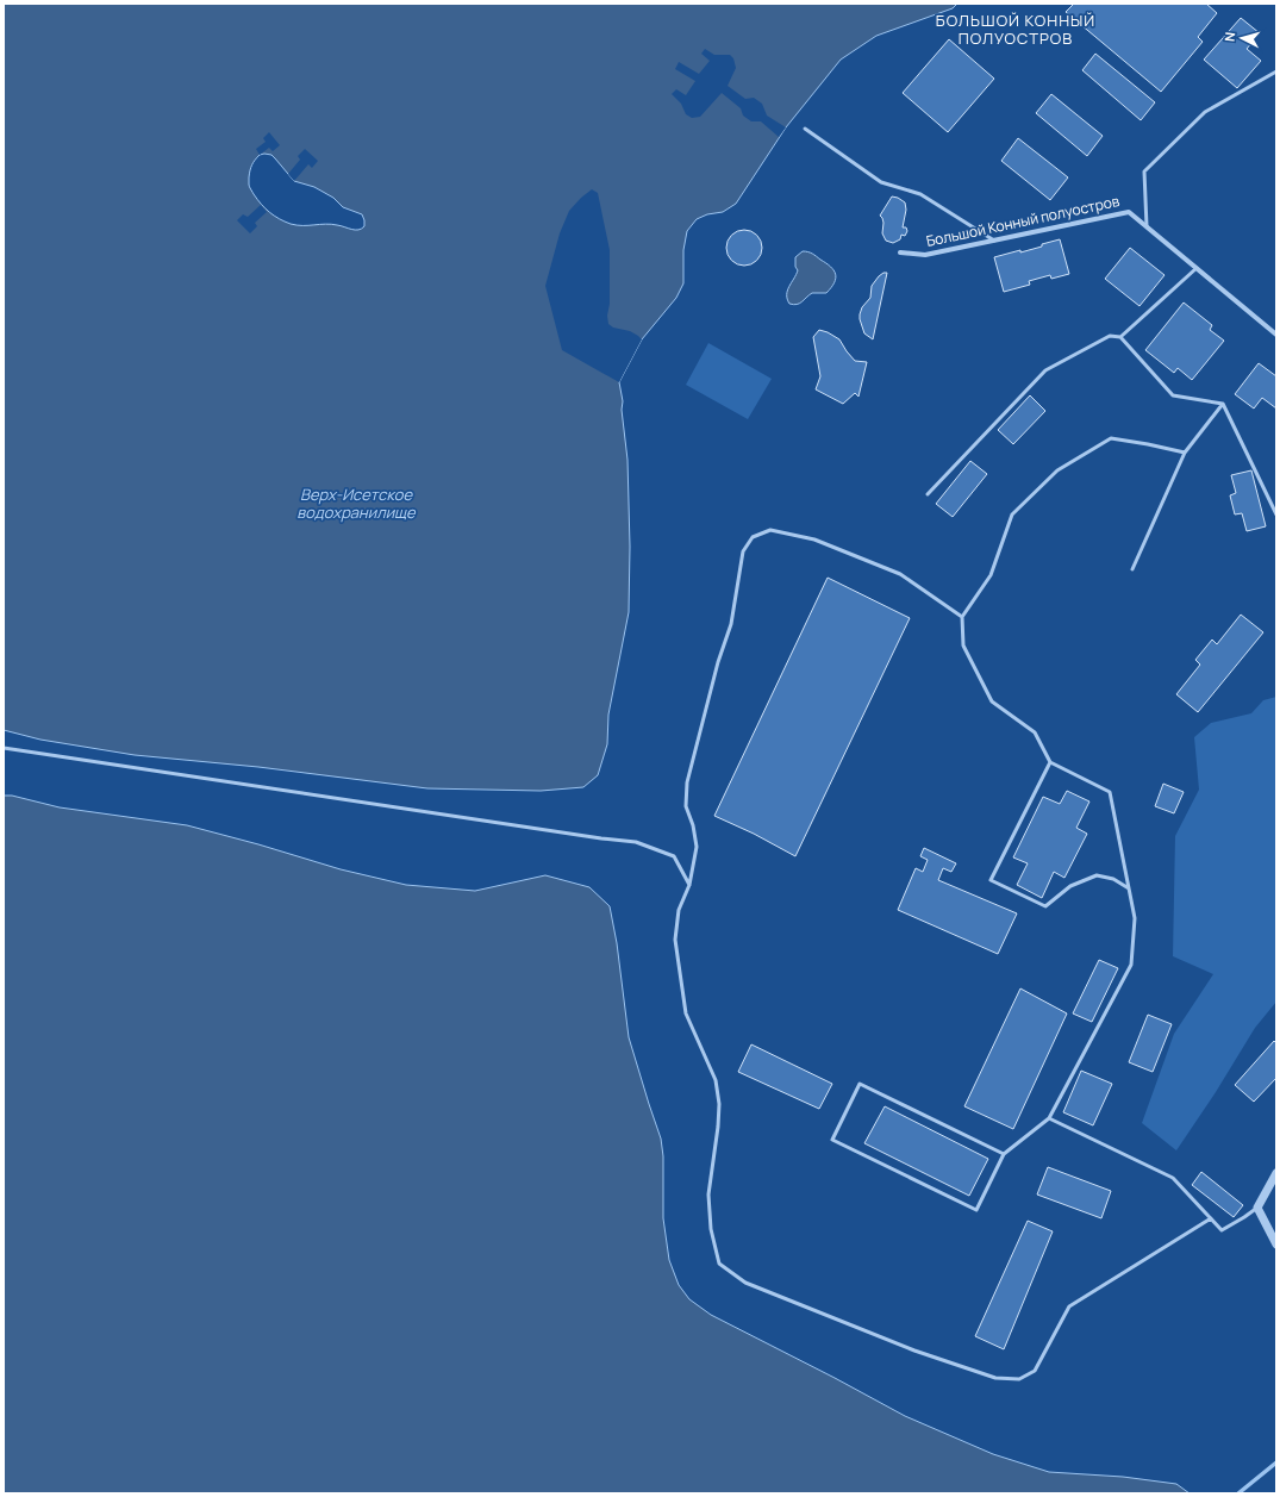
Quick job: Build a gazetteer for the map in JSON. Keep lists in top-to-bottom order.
{
  "streets": {
    "street": ["Большой Конный полуостров"]
  },
  "districts": ["БОЛЬШОЙ КОННЫЙ ПОЛУОСТРОВ"],
  "water": ["Верх-Исетское водохранилище"],
  "north": "left"
}
